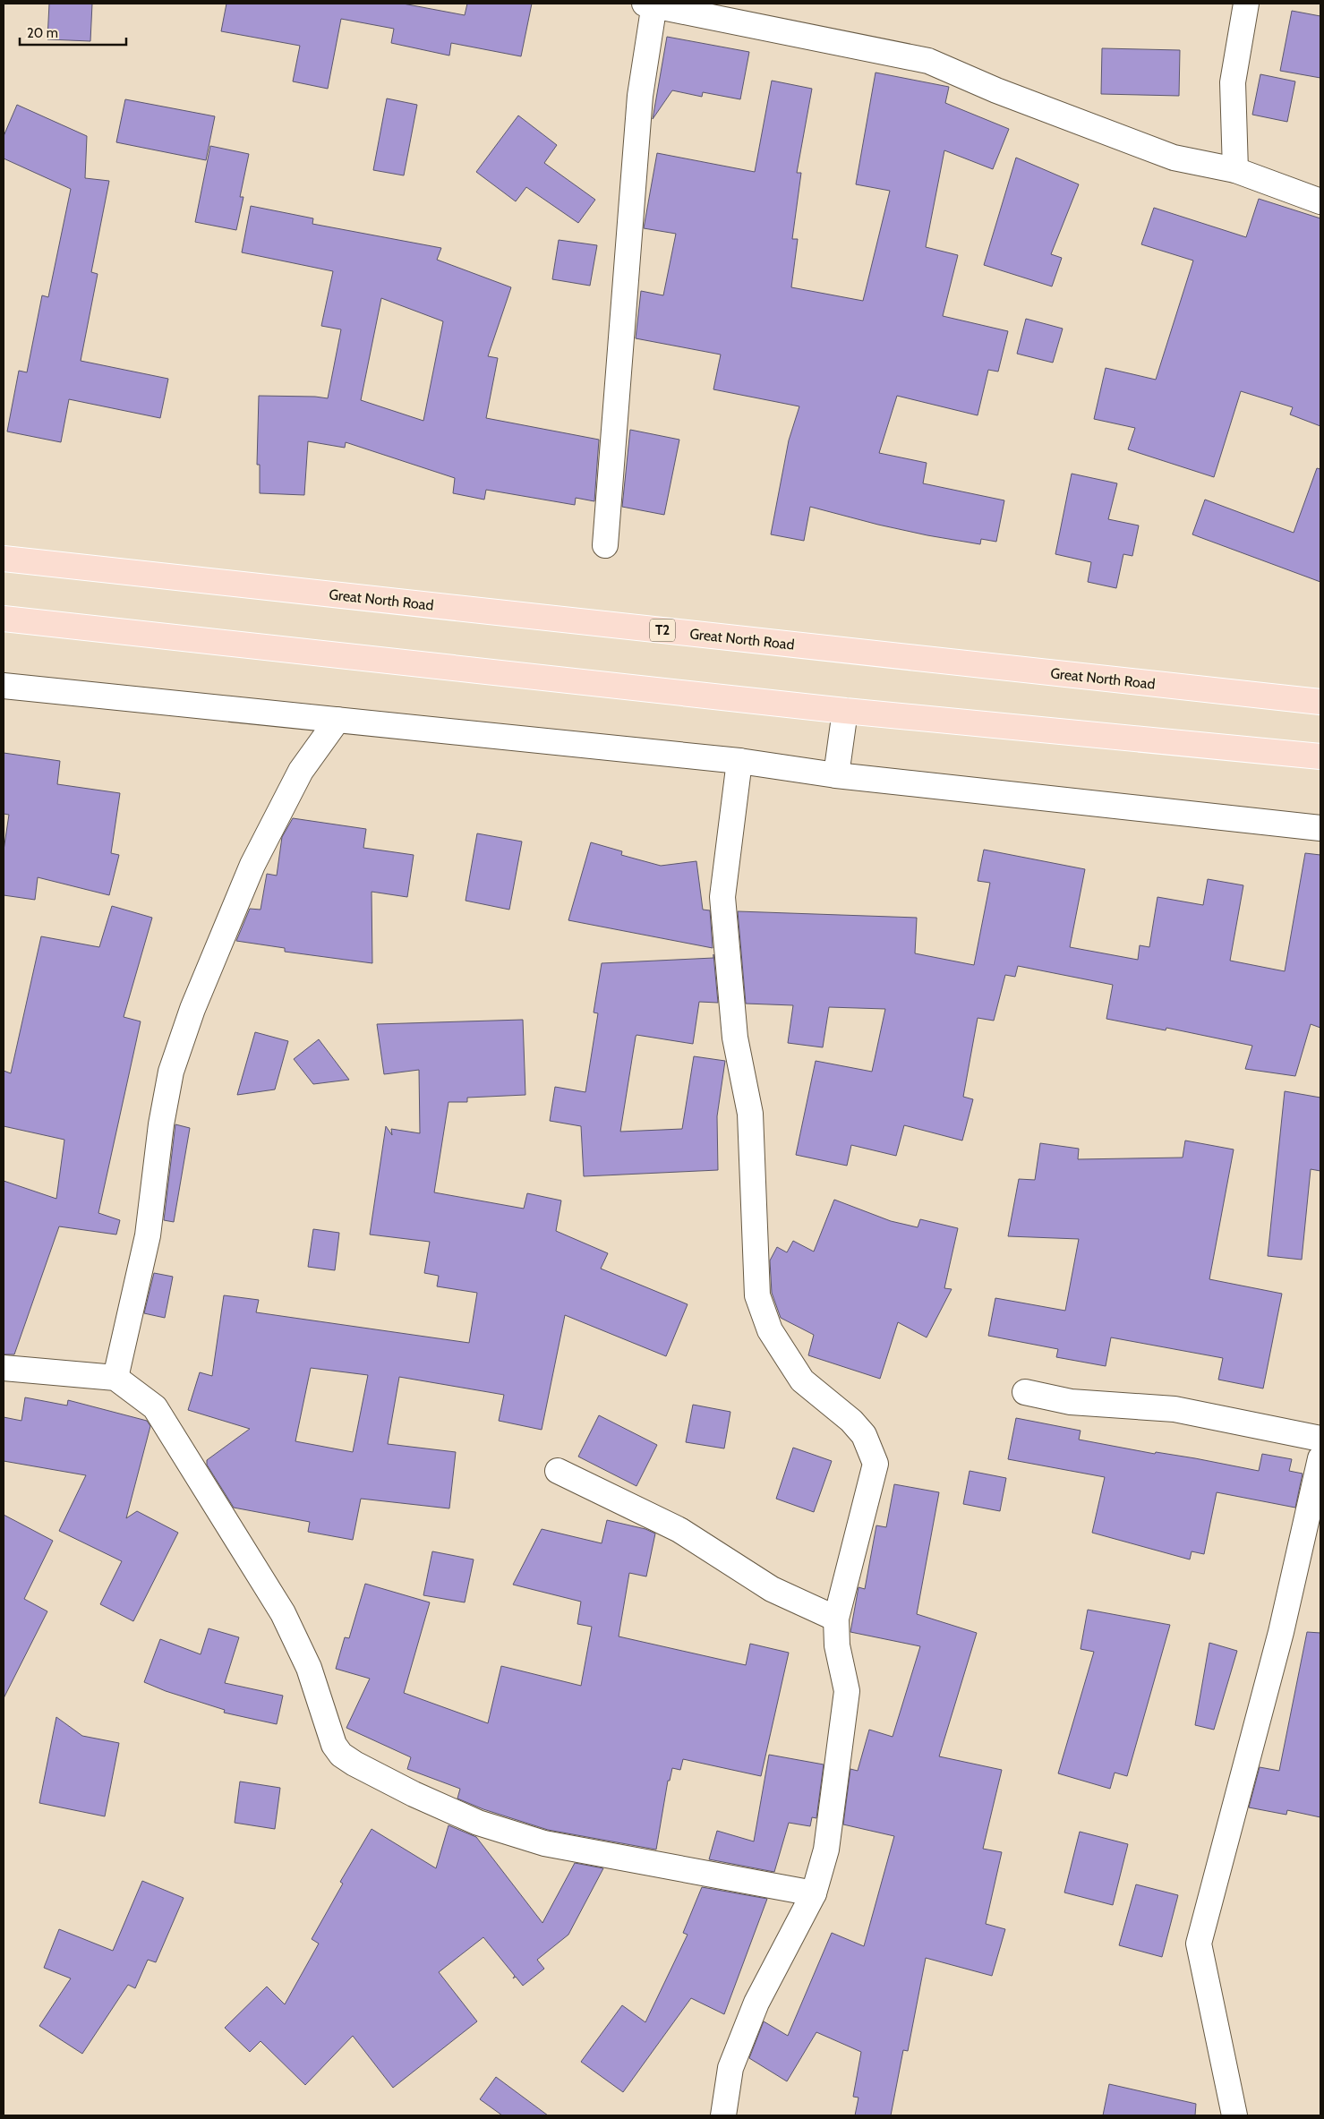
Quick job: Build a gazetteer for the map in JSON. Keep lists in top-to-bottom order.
{
  "streets": {
    "main road": ["Great North Road", "T2"]
  },
  "scale_bar": "20 m"
}
